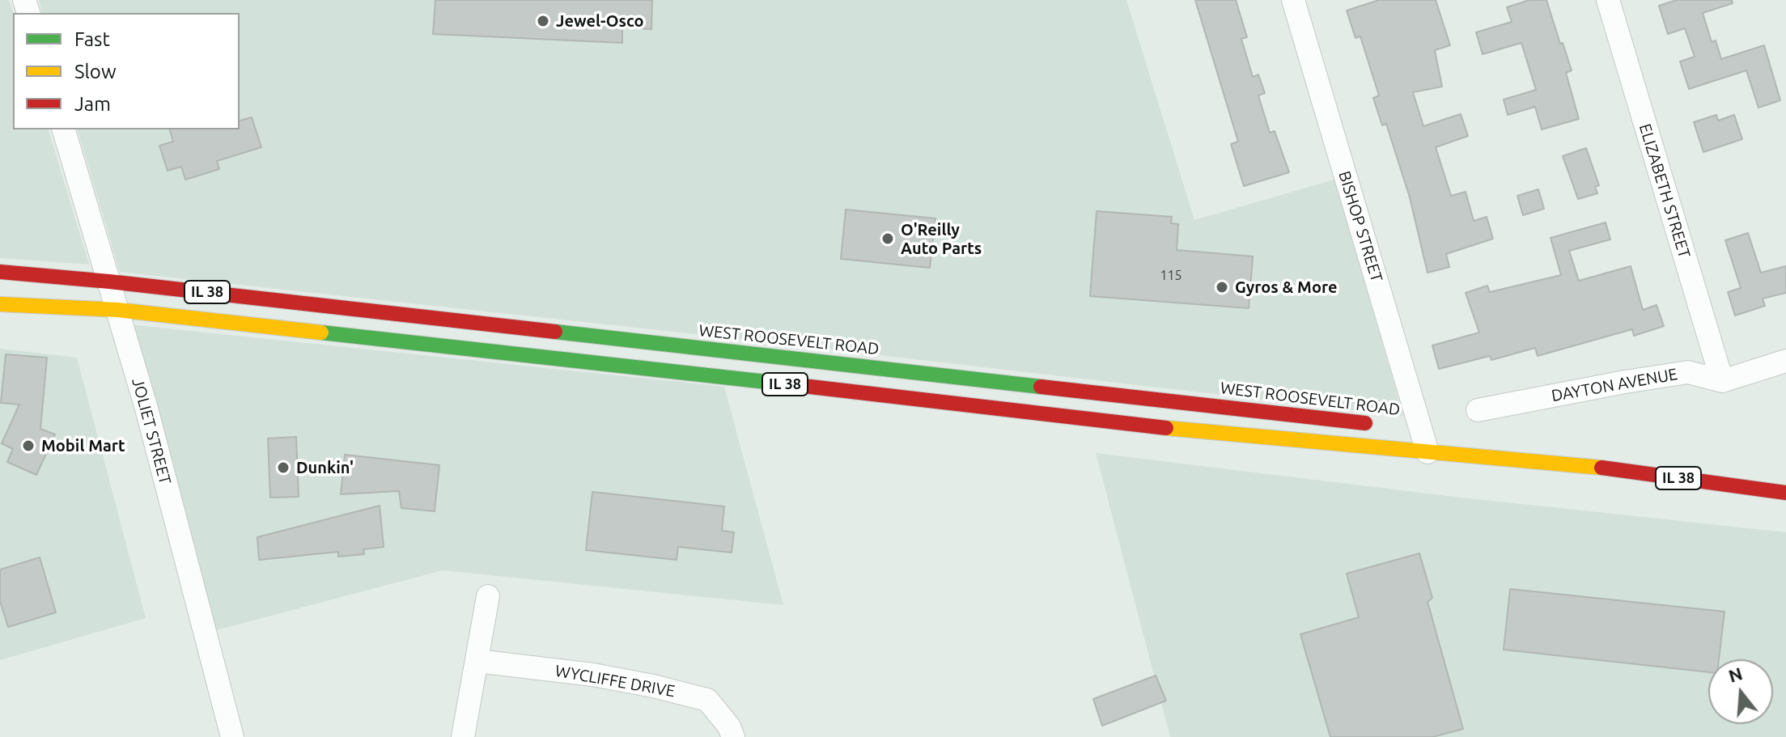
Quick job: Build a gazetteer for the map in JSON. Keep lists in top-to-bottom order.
{
  "streets": {
    "main road": ["IL 38", "WEST ROOSEVELT ROAD"],
    "street": [
      "ELIZABETH STREET",
      "BISHOP STREET",
      "DAYTON AVENUE",
      "JOLIET STREET",
      "WYCLIFFE DRIVE"
    ]
  },
  "crossings": [
    ["ELIZABETH STREET", "DAYTON AVENUE"],
    ["BISHOP STREET", "IL 38"],
    ["IL 38", "JOLIET STREET"],
    ["WEST ROOSEVELT ROAD", "JOLIET STREET"]
  ],
  "places": [
    "Jewel-Osco",
    "O'Reilly Auto Parts",
    "Gyros & More",
    "Mobil Mart",
    "Dunkin'"
  ],
  "house_numbers": ["115"],
  "legend": ["Fast", "Slow", "Jam"],
  "north": "top"
}
